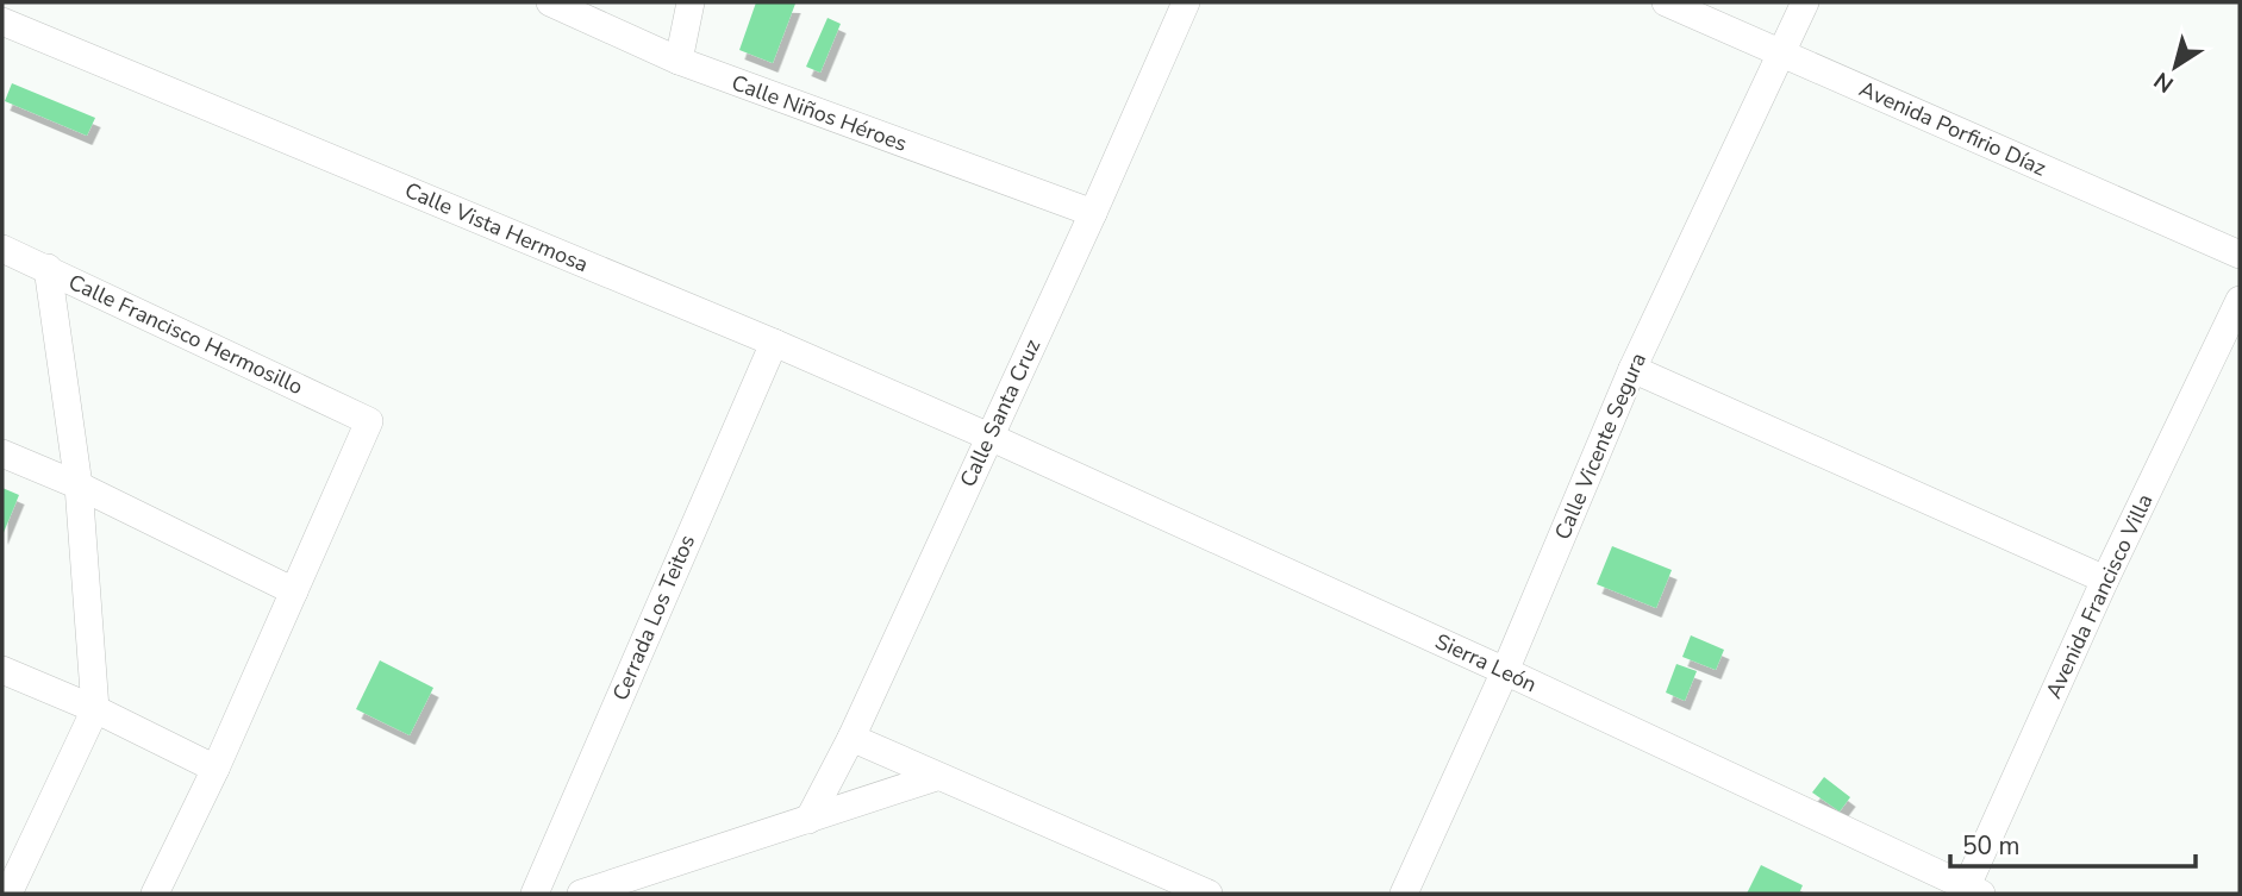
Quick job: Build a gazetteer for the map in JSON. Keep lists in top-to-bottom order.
{
  "streets": {
    "street": [
      "Calle Niños Héroes",
      "Avenida Porfirio Díaz",
      "Calle Vista Hermosa",
      "Calle Francisco Hermosillo",
      "Calle Santa Cruz",
      "Calle Vicente Segura",
      "Avenida Francisco Villa",
      "Cerrada Los Teitos",
      "Sierra León"
    ]
  },
  "crossings": [
    ["Calle Niños Héroes", "Calle Santa Cruz"],
    ["Avenida Porfirio Díaz", "Calle Vicente Segura"],
    ["Calle Vista Hermosa", "Calle Santa Cruz"],
    ["Calle Vista Hermosa", "Cerrada Los Teitos"],
    ["Calle Vista Hermosa", "Sierra León"],
    ["Calle Santa Cruz", "Sierra León"],
    ["Calle Vicente Segura", "Sierra León"],
    ["Avenida Francisco Villa", "Sierra León"]
  ],
  "scale_bar": "50 m",
  "north": "bottom left"
}
